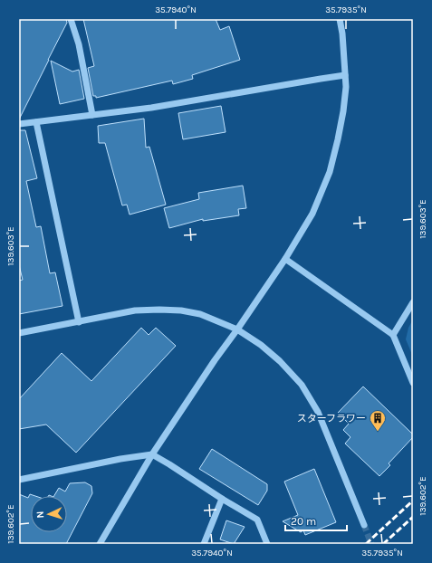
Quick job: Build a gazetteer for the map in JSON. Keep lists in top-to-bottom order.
{
  "places": {
    "building": ["スターフラワー"]
  },
  "scale_bar": "20 m",
  "north": "left",
  "coordinates": [
    "35.7940°N",
    "35.7935°N",
    "139.603°E",
    "139.602°E"
  ]
}
